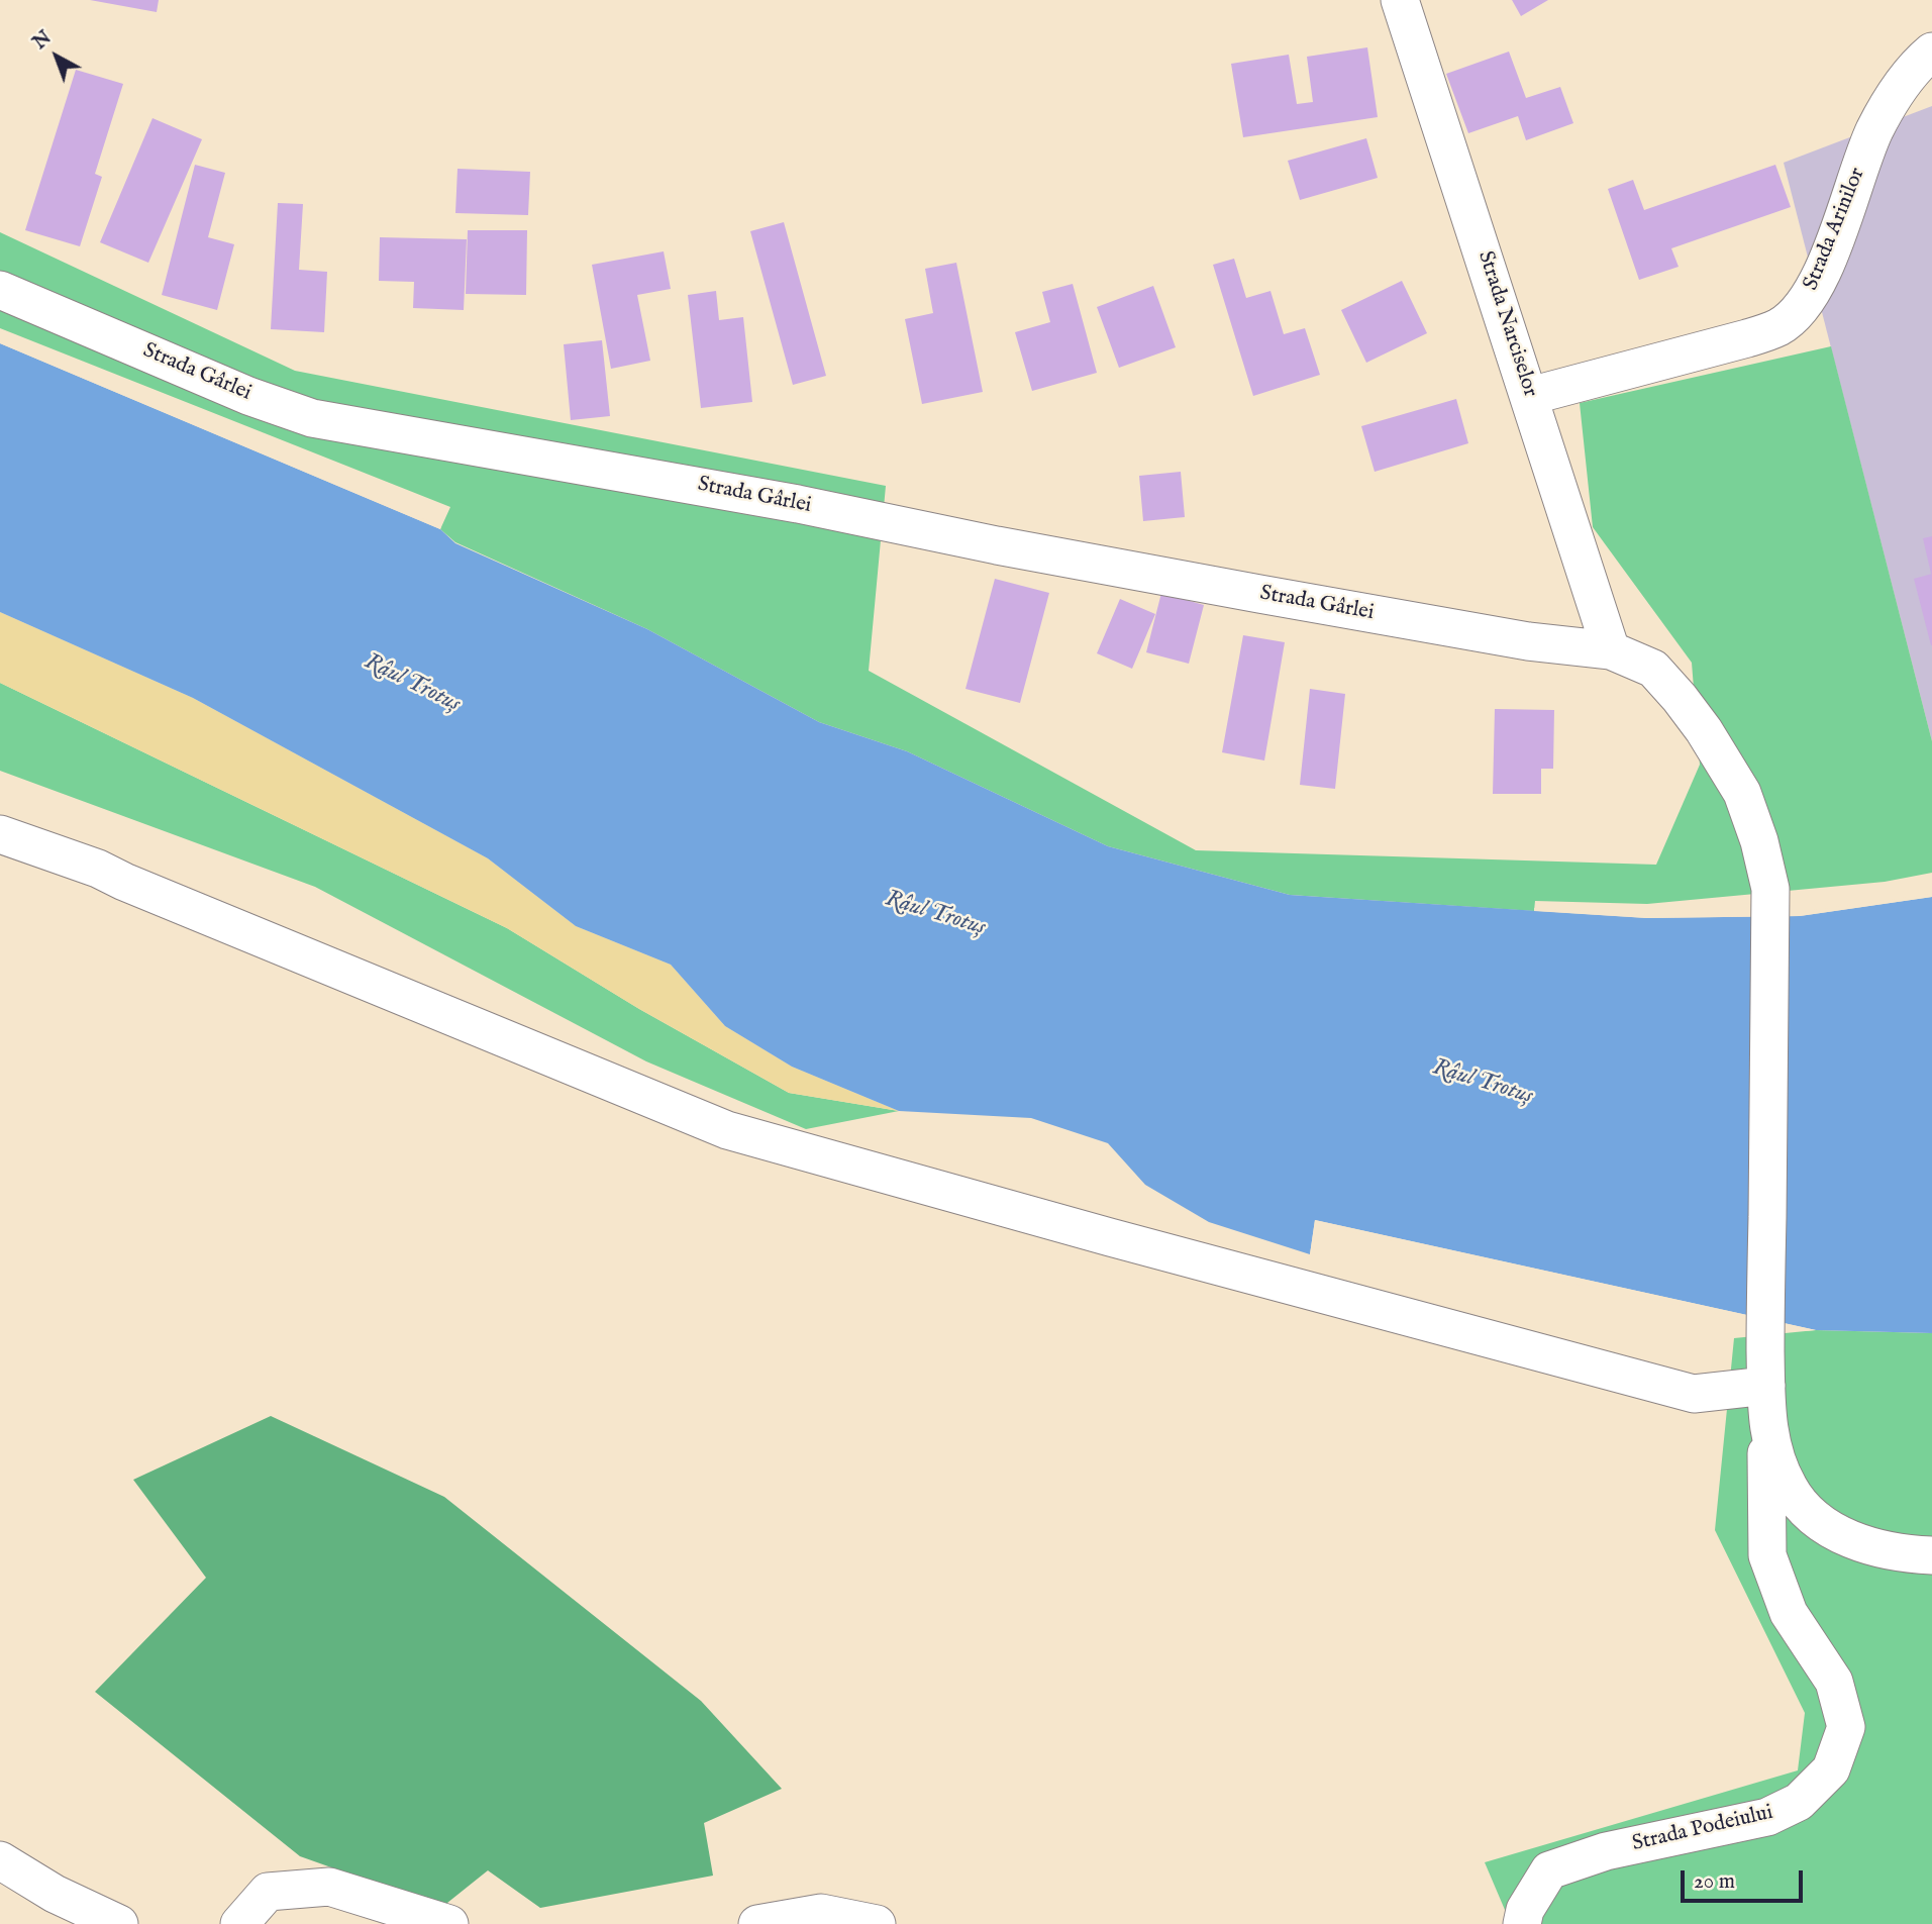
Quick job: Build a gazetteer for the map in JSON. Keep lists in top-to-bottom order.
{
  "streets": {
    "street": [
      "Strada Arinilor",
      "Strada Narciselor",
      "Strada Gârlei",
      "Strada Podeiului"
    ]
  },
  "crossings": [
    ["Strada Arinilor", "Strada Narciselor"],
    ["Strada Narciselor", "Strada Gârlei"],
    ["Strada Gârlei", "Strada Podeiului"]
  ],
  "water": ["Râul Trotuș"],
  "scale_bar": "20 m",
  "north": "top left"
}
